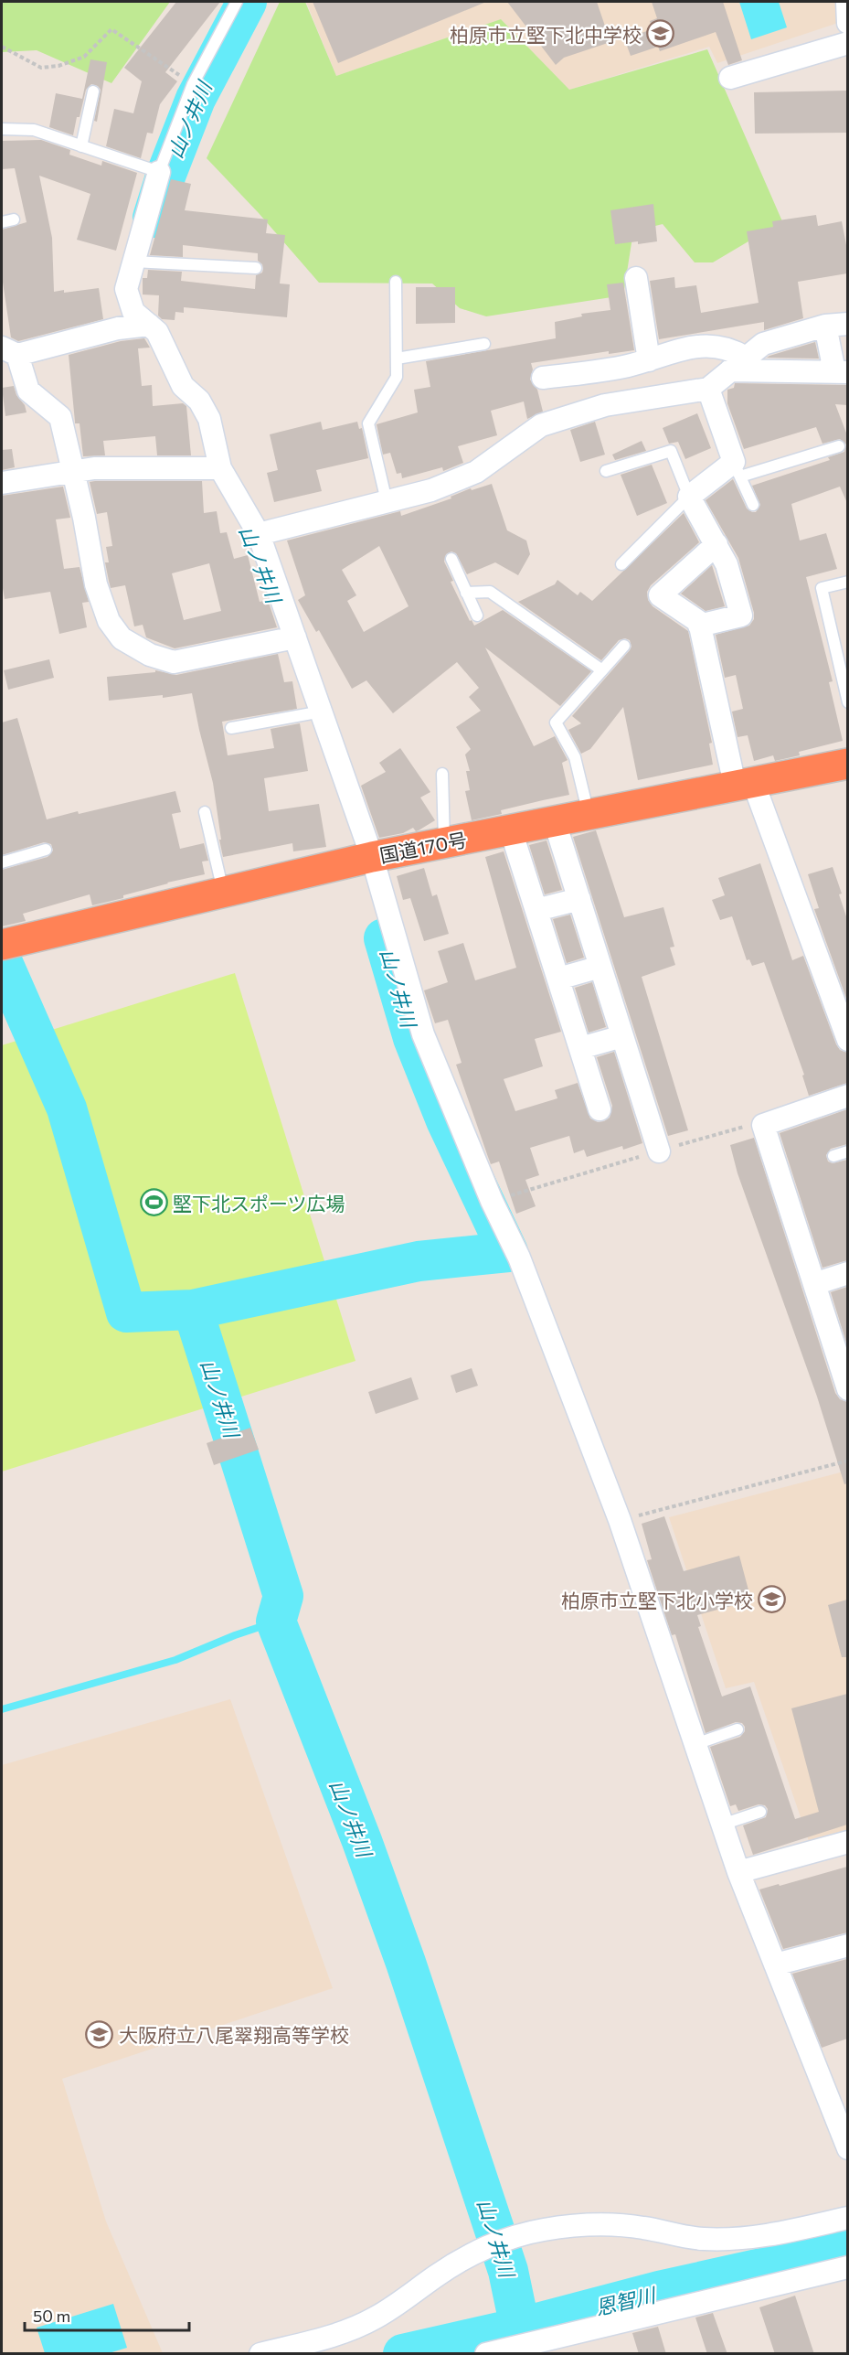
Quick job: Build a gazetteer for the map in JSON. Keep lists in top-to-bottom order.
{
  "streets": {
    "highway": ["国道170号"]
  },
  "water": ["山ノ井川", "恩智川"],
  "places": {
    "school or university": ["柏原市立堅下北中学校", "柏原市立堅下北小学校", "大阪府立八尾翠翔高等学校"],
    "sports": ["堅下北スポーツ広場"]
  },
  "scale_bar": "50 m"
}
